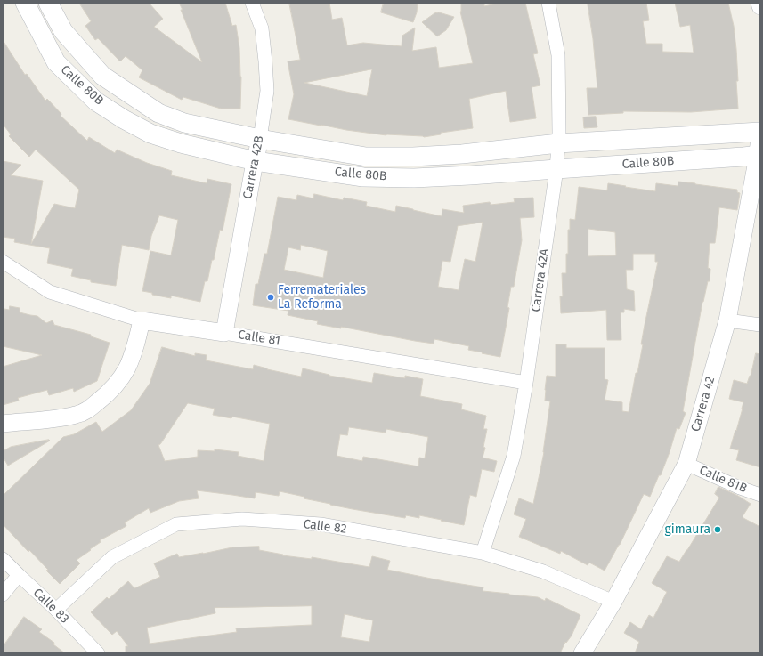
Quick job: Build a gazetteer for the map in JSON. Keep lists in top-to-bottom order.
{
  "streets": {
    "main road": ["Calle 80B"],
    "street": [
      "Carrera 42B",
      "Carrera 42A",
      "Calle 81",
      "Carrera 42",
      "Calle 81B",
      "Calle 82",
      "Calle 83"
    ]
  },
  "crossings": [
    ["Calle 80B", "Carrera 42B"],
    ["Calle 80B", "Carrera 42A"],
    ["Calle 80B", "Carrera 42"],
    ["Carrera 42B", "Calle 81"],
    ["Carrera 42A", "Calle 81"],
    ["Carrera 42A", "Calle 82"],
    ["Carrera 42", "Calle 81B"],
    ["Carrera 42", "Calle 82"],
    ["Calle 82", "Calle 83"]
  ],
  "places": ["Ferremateriales La Reforma", "gimaura"]
}
